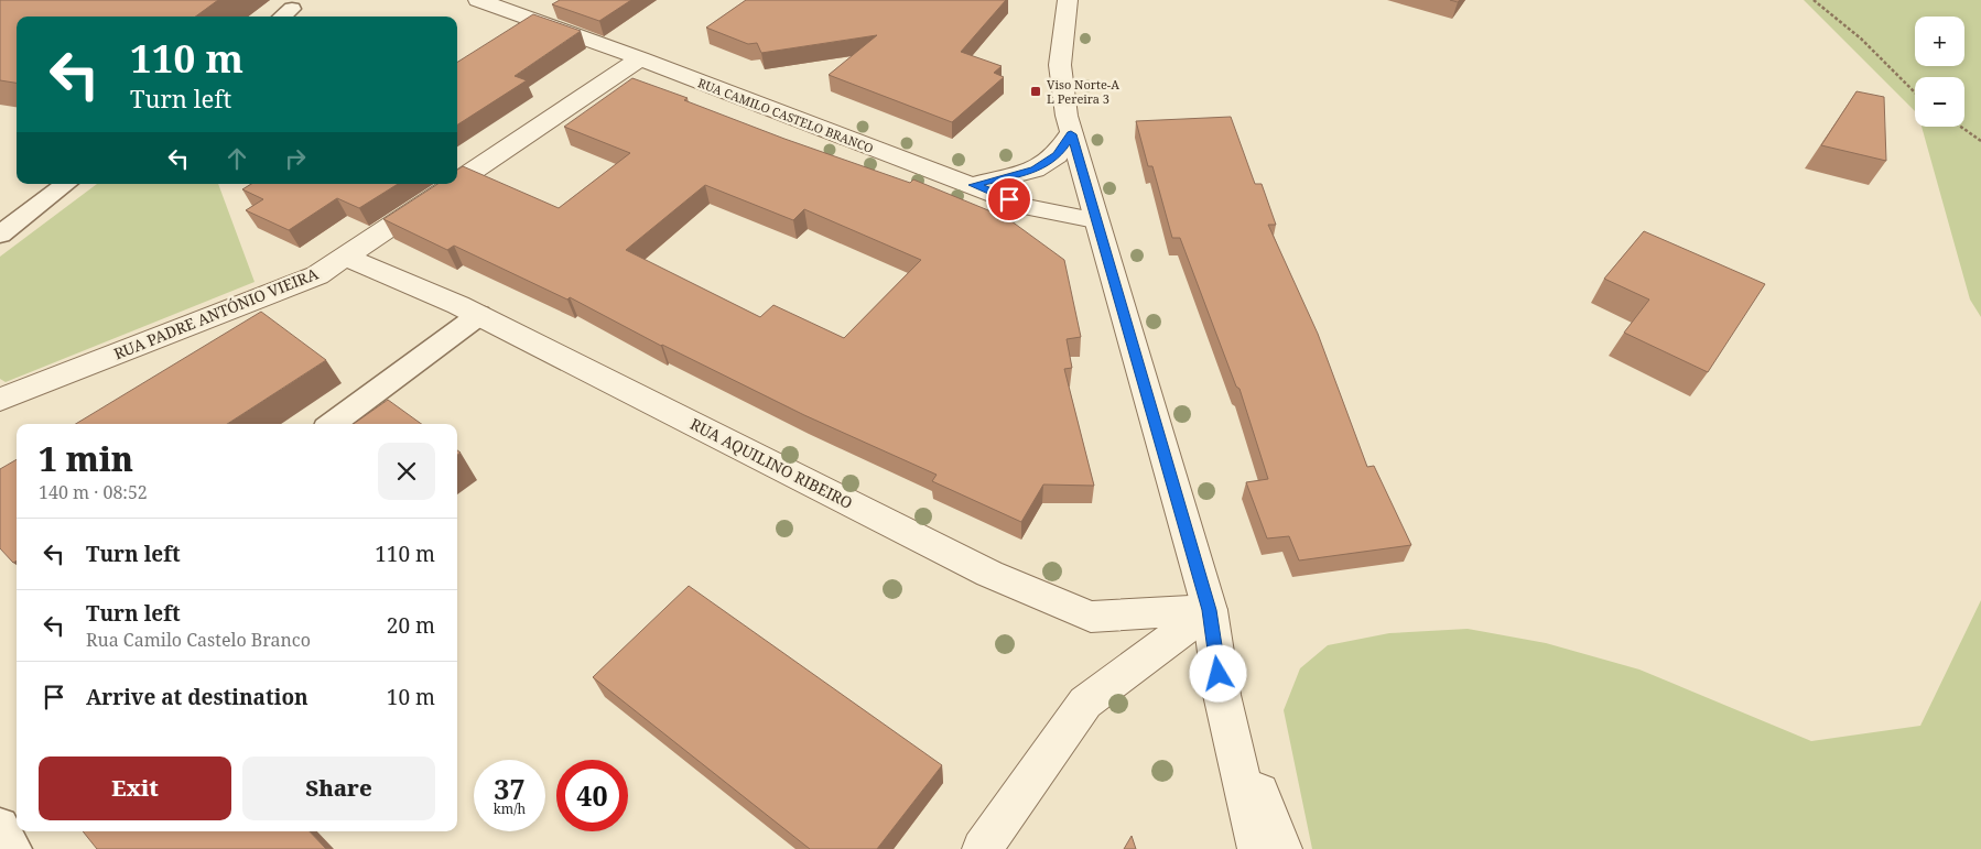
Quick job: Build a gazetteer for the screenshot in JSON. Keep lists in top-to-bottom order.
{
  "streets": {
    "street": ["RUA CAMILO CASTELO BRANCO", "RUA PADRE ANTÓNIO VIEIRA", "RUA AQUILINO RIBEIRO"]
  },
  "crossings": [
    ["RUA CAMILO CASTELO BRANCO", "RUA PADRE ANTÓNIO VIEIRA"],
    ["RUA PADRE ANTÓNIO VIEIRA", "RUA AQUILINO RIBEIRO"]
  ],
  "places": {
    "transit": ["Viso Norte-A L Pereira 3"]
  },
  "page": {
    "map_buttons": ["+", "−"],
    "turn": ["110 m", "Turn left"],
    "heading": ["1 min", "140 m · 08:52"],
    "list": [
      {
        "name": "Turn left",
        "value": "110 m"
      },
      {
        "name": "Turn left",
        "note": "Rua Camilo Castelo Branco",
        "value": "20 m"
      },
      {
        "name": "Arrive at destination",
        "value": "10 m"
      }
    ],
    "buttons": ["Exit", "Share"],
    "speed": "37 km/h",
    "limit": "40"
  }
}
